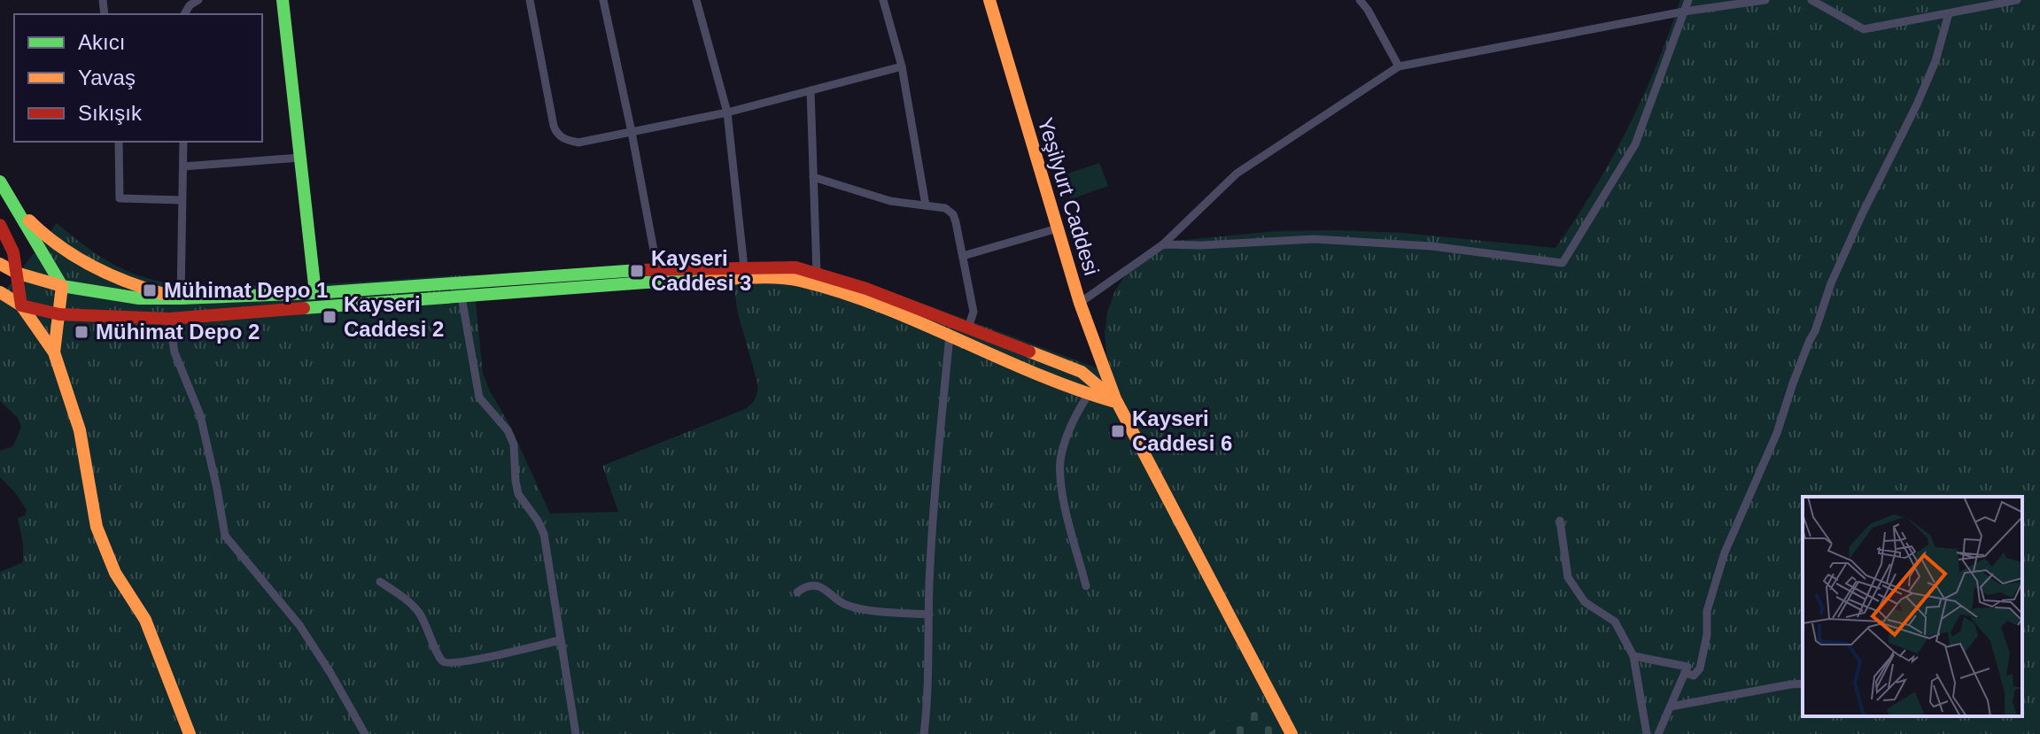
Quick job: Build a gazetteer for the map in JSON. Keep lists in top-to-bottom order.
{
  "streets": {
    "street": ["Yeşilyurt Caddesi"]
  },
  "places": {
    "transit": [
      "Kayseri Caddesi 3",
      "Mühimat Depo 1",
      "Kayseri Caddesi 2",
      "Mühimat Depo 2",
      "Kayseri Caddesi 6"
    ]
  },
  "legend": ["Akıcı", "Yavaş", "Sıkışık"]
}
